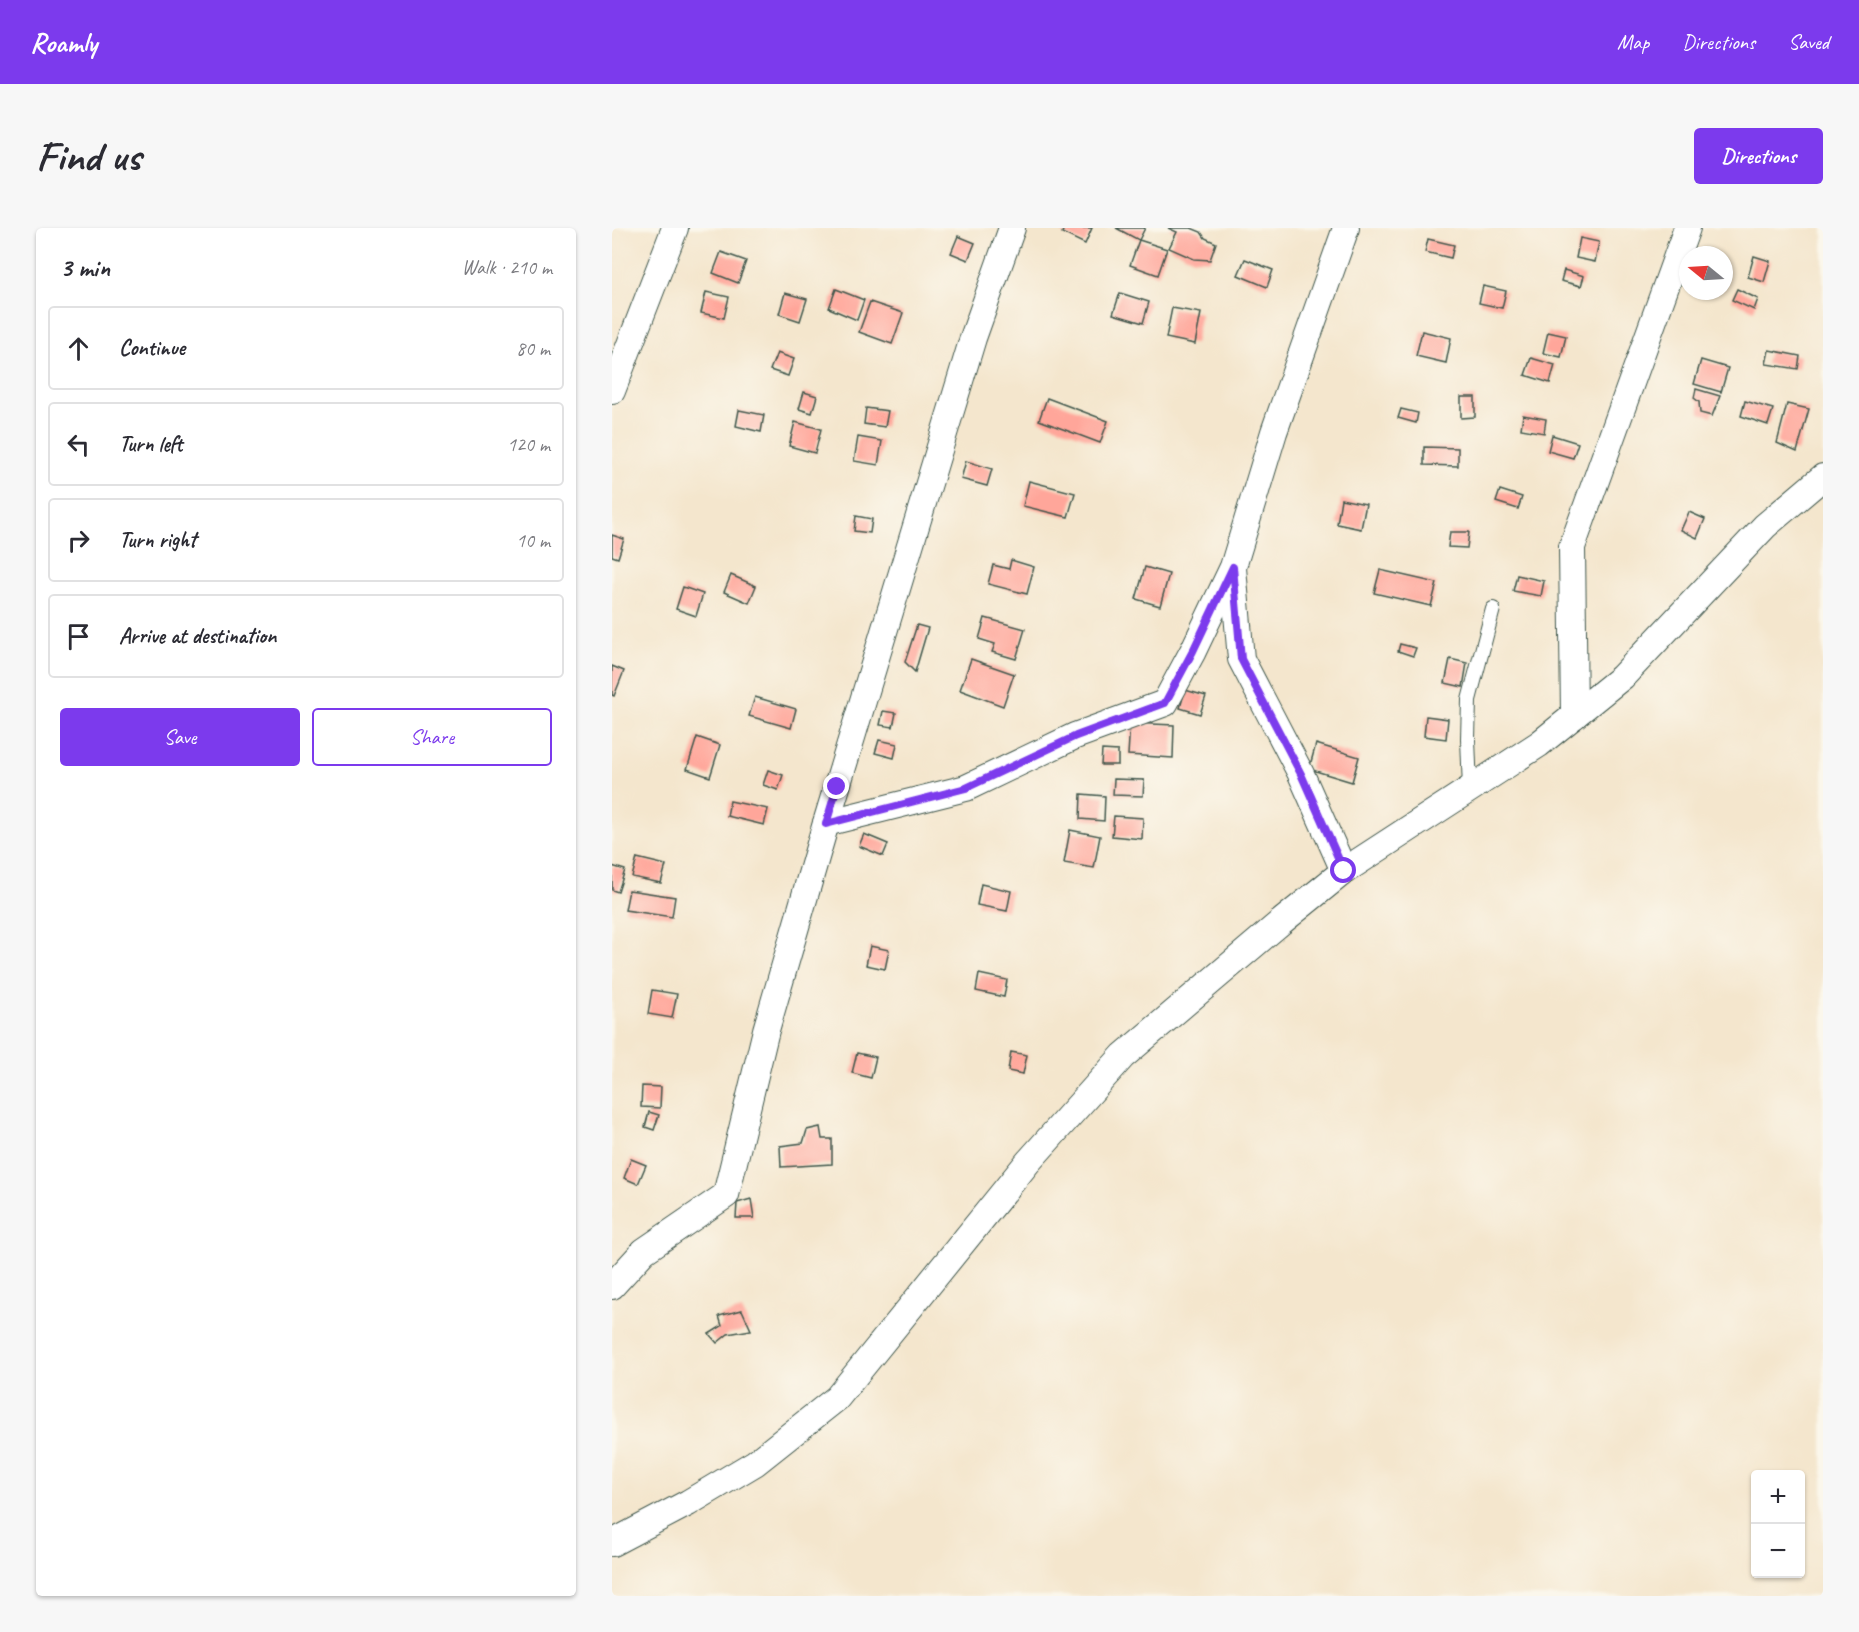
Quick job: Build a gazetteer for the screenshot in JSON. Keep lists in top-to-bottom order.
{
  "north": "left",
  "page": {
    "header": "Roamly",
    "nav": ["Map", "Directions", "Saved"],
    "buttons": [
      "Directions",
      ["Save", "Share"]
    ],
    "title": "Find us",
    "heading": ["3 min", "Walk · 210 m"],
    "list": [
      ["Continue", "80 m"],
      ["Turn left", "120 m"],
      ["Turn right", "10 m"],
      "Arrive at destination"
    ],
    "map_buttons": ["+", "−"]
  }
}
